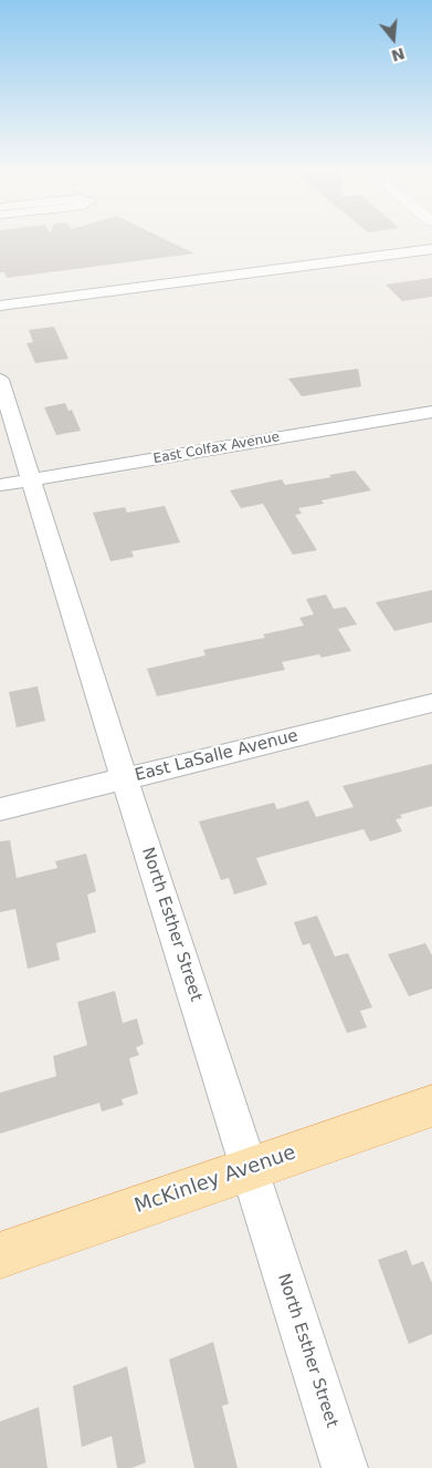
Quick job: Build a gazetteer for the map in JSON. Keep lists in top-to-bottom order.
{
  "streets": {
    "main road": ["McKinley Avenue"],
    "street": ["East Colfax Avenue", "East LaSalle Avenue", "North Esther Street"]
  },
  "crossings": [
    ["East Colfax Avenue", "North Esther Street"],
    ["East LaSalle Avenue", "North Esther Street"],
    ["North Esther Street", "McKinley Avenue"]
  ],
  "north": "bottom"
}
